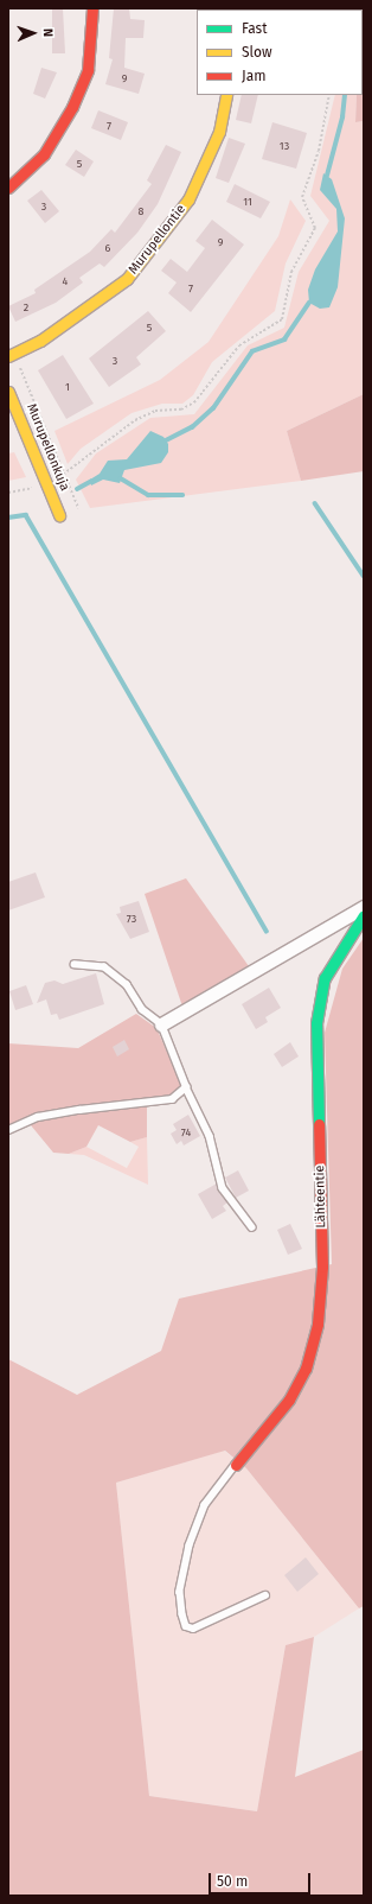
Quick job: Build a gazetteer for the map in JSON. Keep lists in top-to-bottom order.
{
  "streets": {
    "street": ["Murupellontie", "Murupellonkuja", "Lähteentie"]
  },
  "house_numbers": [
    "9",
    "7",
    "13",
    "5",
    "11",
    "3",
    "8",
    "9",
    "6",
    "4",
    "7",
    "2",
    "5",
    "3",
    "1",
    "73",
    "74"
  ],
  "legend": ["Fast", "Slow", "Jam"],
  "scale_bar": "50 m",
  "north": "right"
}
